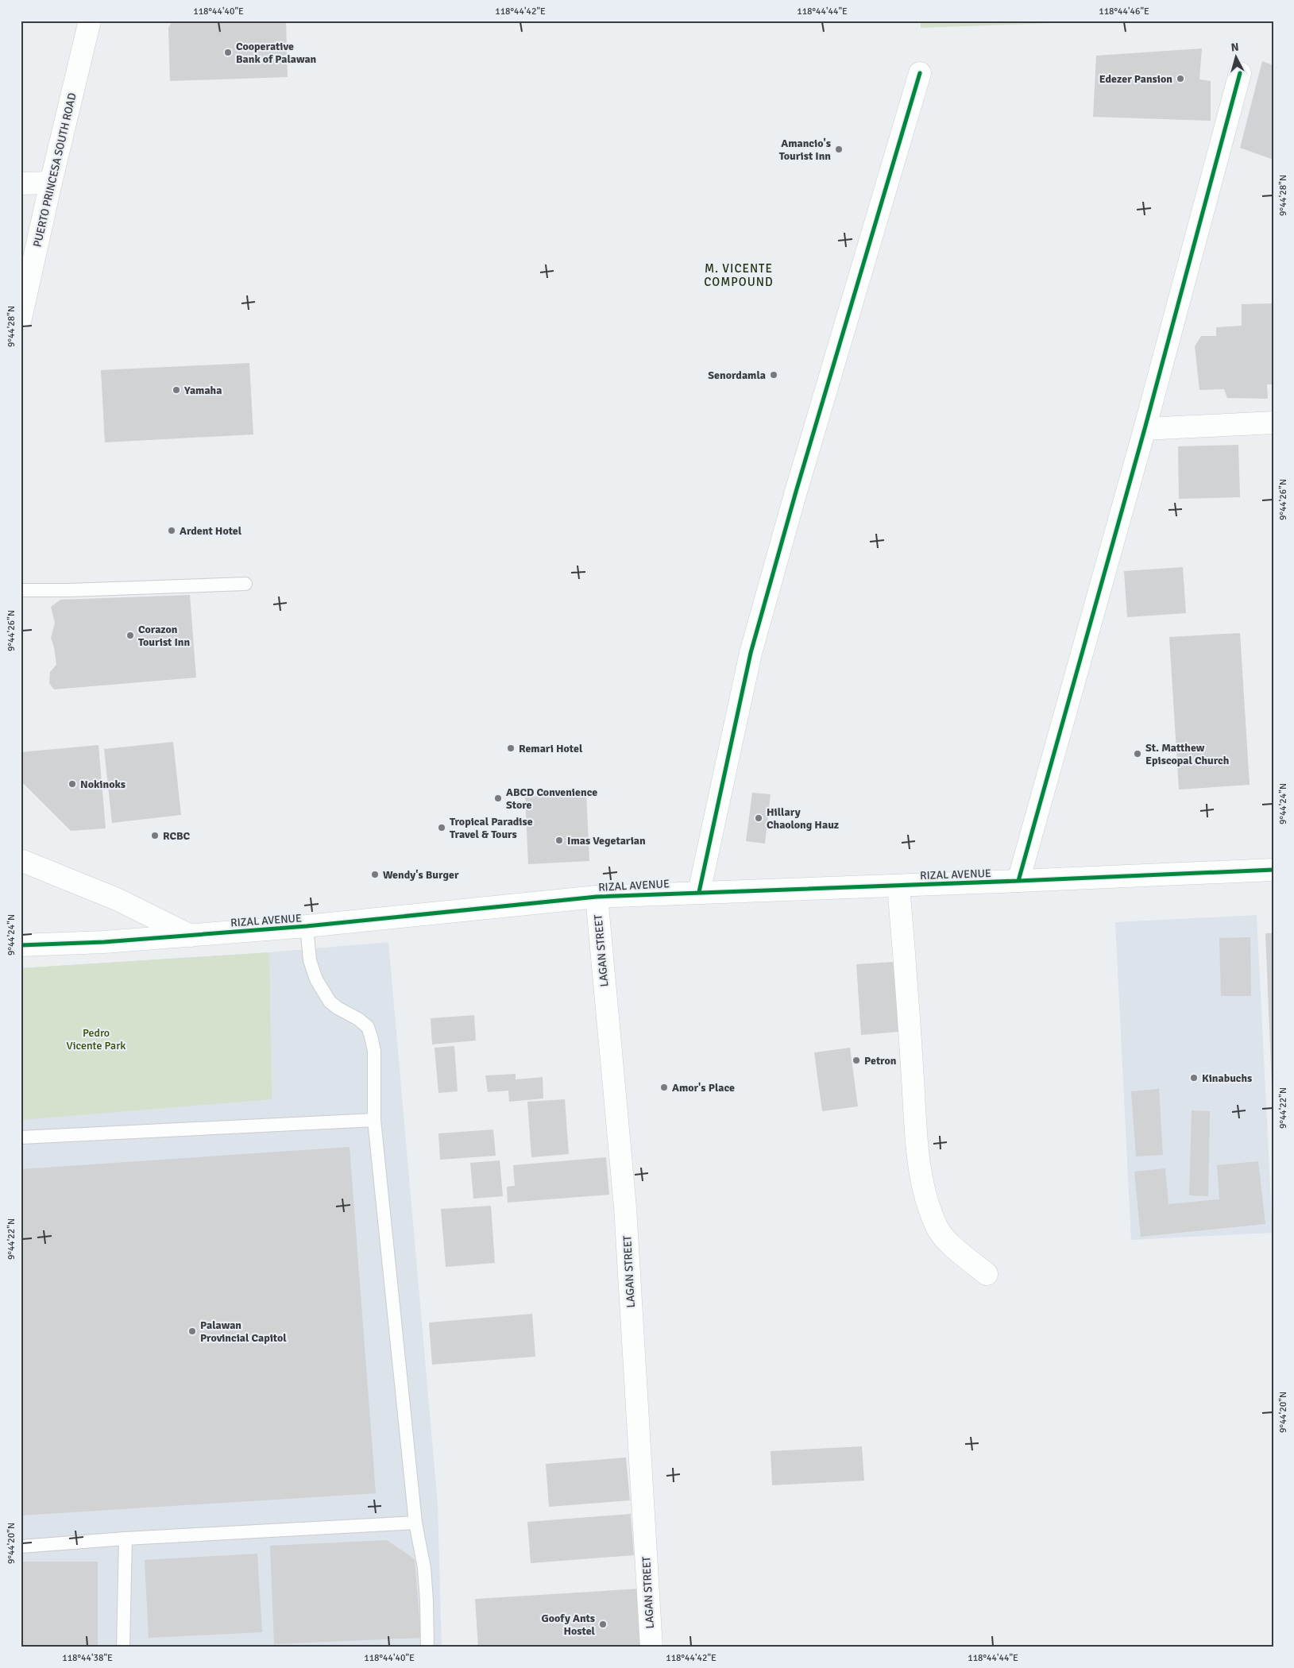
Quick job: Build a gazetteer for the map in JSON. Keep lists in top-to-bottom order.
{
  "streets": {
    "street": ["PUERTO PRINCESA SOUTH ROAD", "RIZAL AVENUE", "LAGAN STREET"]
  },
  "crossings": [
    ["RIZAL AVENUE", "LAGAN STREET"]
  ],
  "districts": ["M. VICENTE COMPOUND"],
  "parks": ["Pedro Vicente Park"],
  "places": [
    "Cooperative Bank of Palawan",
    "Edezer Pansion",
    "Amancio's Tourist Inn",
    "Senordamla",
    "Yamaha",
    "Ardent Hotel",
    "Corazon Tourist Inn",
    "Remari Hotel",
    "St. Matthew Episcopal Church",
    "Nokinoks",
    "ABCD Convenience Store",
    "Hillary Chaolong Hauz",
    "Tropical Paradise Travel & Tours",
    "RCBC",
    "Imas Vegetarian",
    "Wendy's Burger",
    "Petron",
    "Kinabuchs",
    "Amor's Place",
    "Palawan Provincial Capitol",
    "Goofy Ants Hostel"
  ],
  "north": "top",
  "coordinates": [
    "118°44'40\"E",
    "118°44'42\"E",
    "118°44'44\"E",
    "118°44'46\"E",
    "9°44'28\"N",
    "9°44'26\"N",
    "9°44'24\"N",
    "9°44'22\"N",
    "9°44'20\"N",
    "118°44'38\"E"
  ]
}
